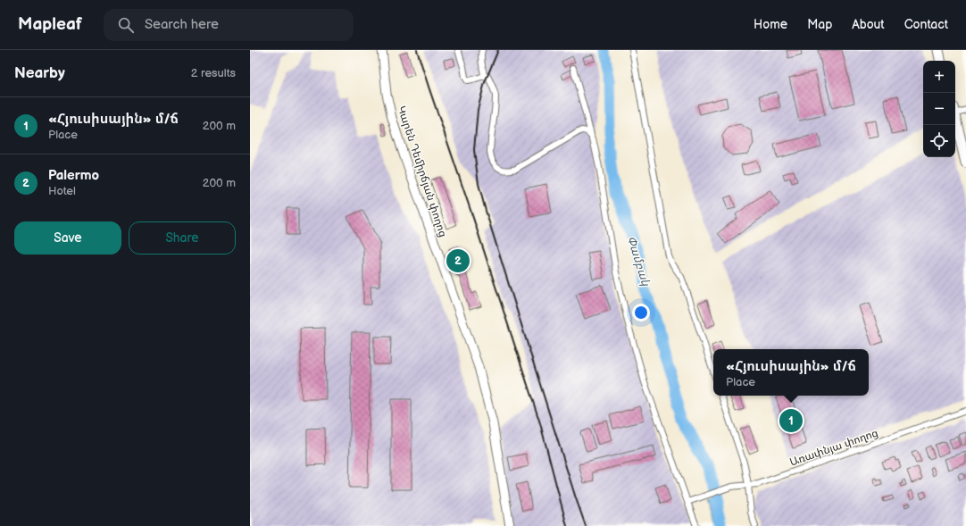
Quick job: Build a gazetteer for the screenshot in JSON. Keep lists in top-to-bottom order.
{
  "streets": {
    "main road": ["Կարեն Դեմիրճյան փողոց"],
    "street": ["Առափնյա փողոց"]
  },
  "water": ["Փամբակ"],
  "page": {
    "header": "Mapleaf",
    "search": "Search here",
    "nav": [
      "Home",
      "Map",
      "About",
      "Contact"
    ],
    "heading": ["Nearby", "2 results"],
    "map_buttons": ["+", "−"],
    "list": [
      {
        "mark": "1",
        "name": "«Հյուսիսային» մ/ճ",
        "note": "Place",
        "value": "200 m"
      },
      {
        "mark": "2",
        "name": "Palermo",
        "note": "Hotel",
        "value": "200 m"
      }
    ],
    "buttons": ["Save", "Share"],
    "pins": ["2", "1"],
    "popup": ["«Հյուսիսային» մ/ճ", "Place"]
  }
}
